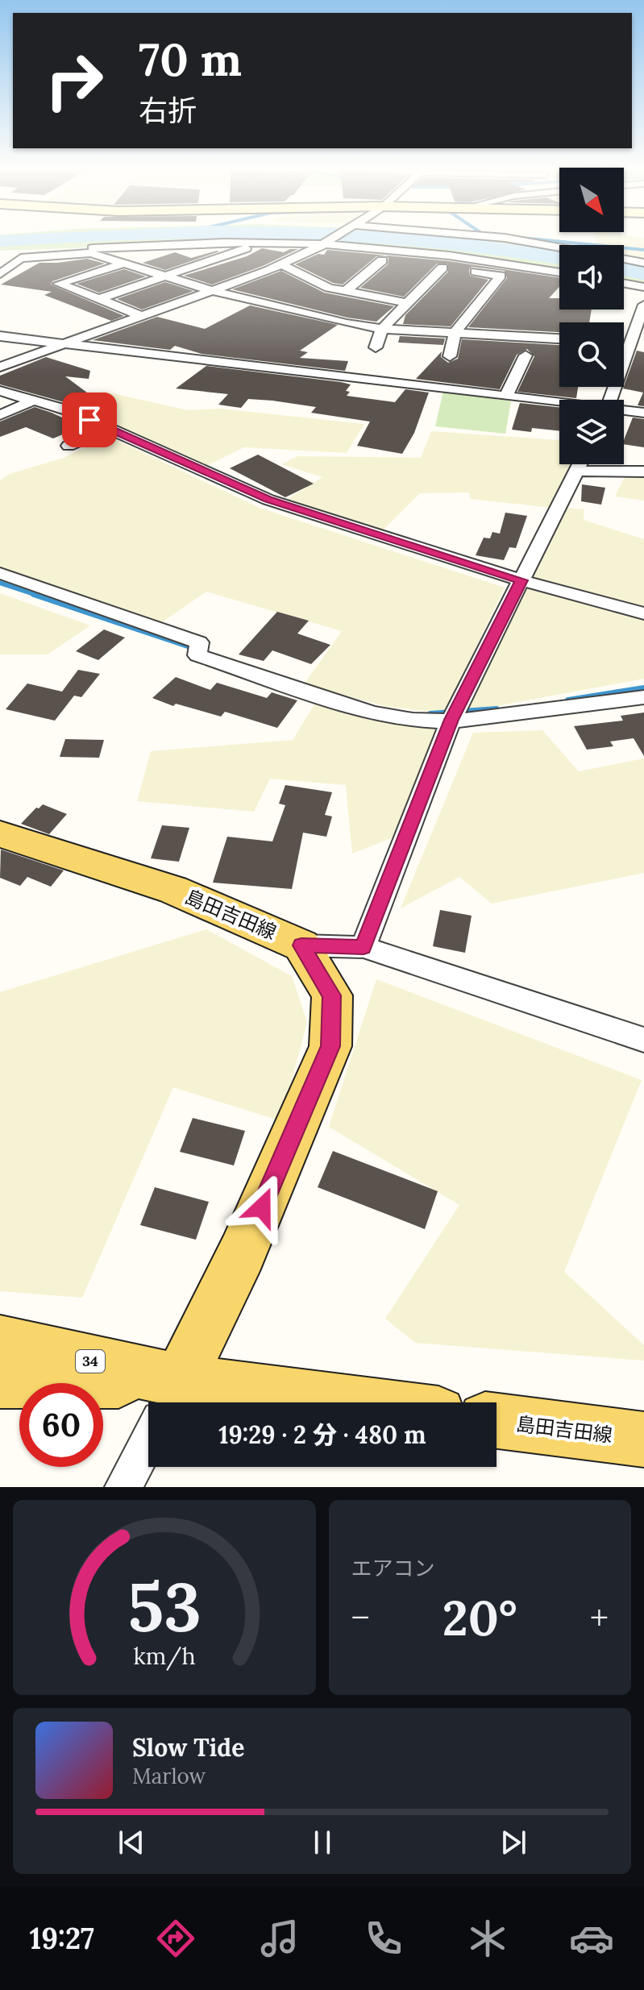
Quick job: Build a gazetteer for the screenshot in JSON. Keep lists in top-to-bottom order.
{
  "streets": {
    "main road": ["島田吉田線", "34"]
  },
  "north": "bottom right",
  "page": {
    "turn": ["70 m", "右折"],
    "limit": "60",
    "trip": "19:29 · 2 分 · 480 m",
    "tile": "エアコン",
    "heat": ["−", "20°", "+"],
    "song": ["Slow Tide", "Marlow"],
    "tabs": "19:27",
    "gauge": ["53", "km/h"]
  }
}
